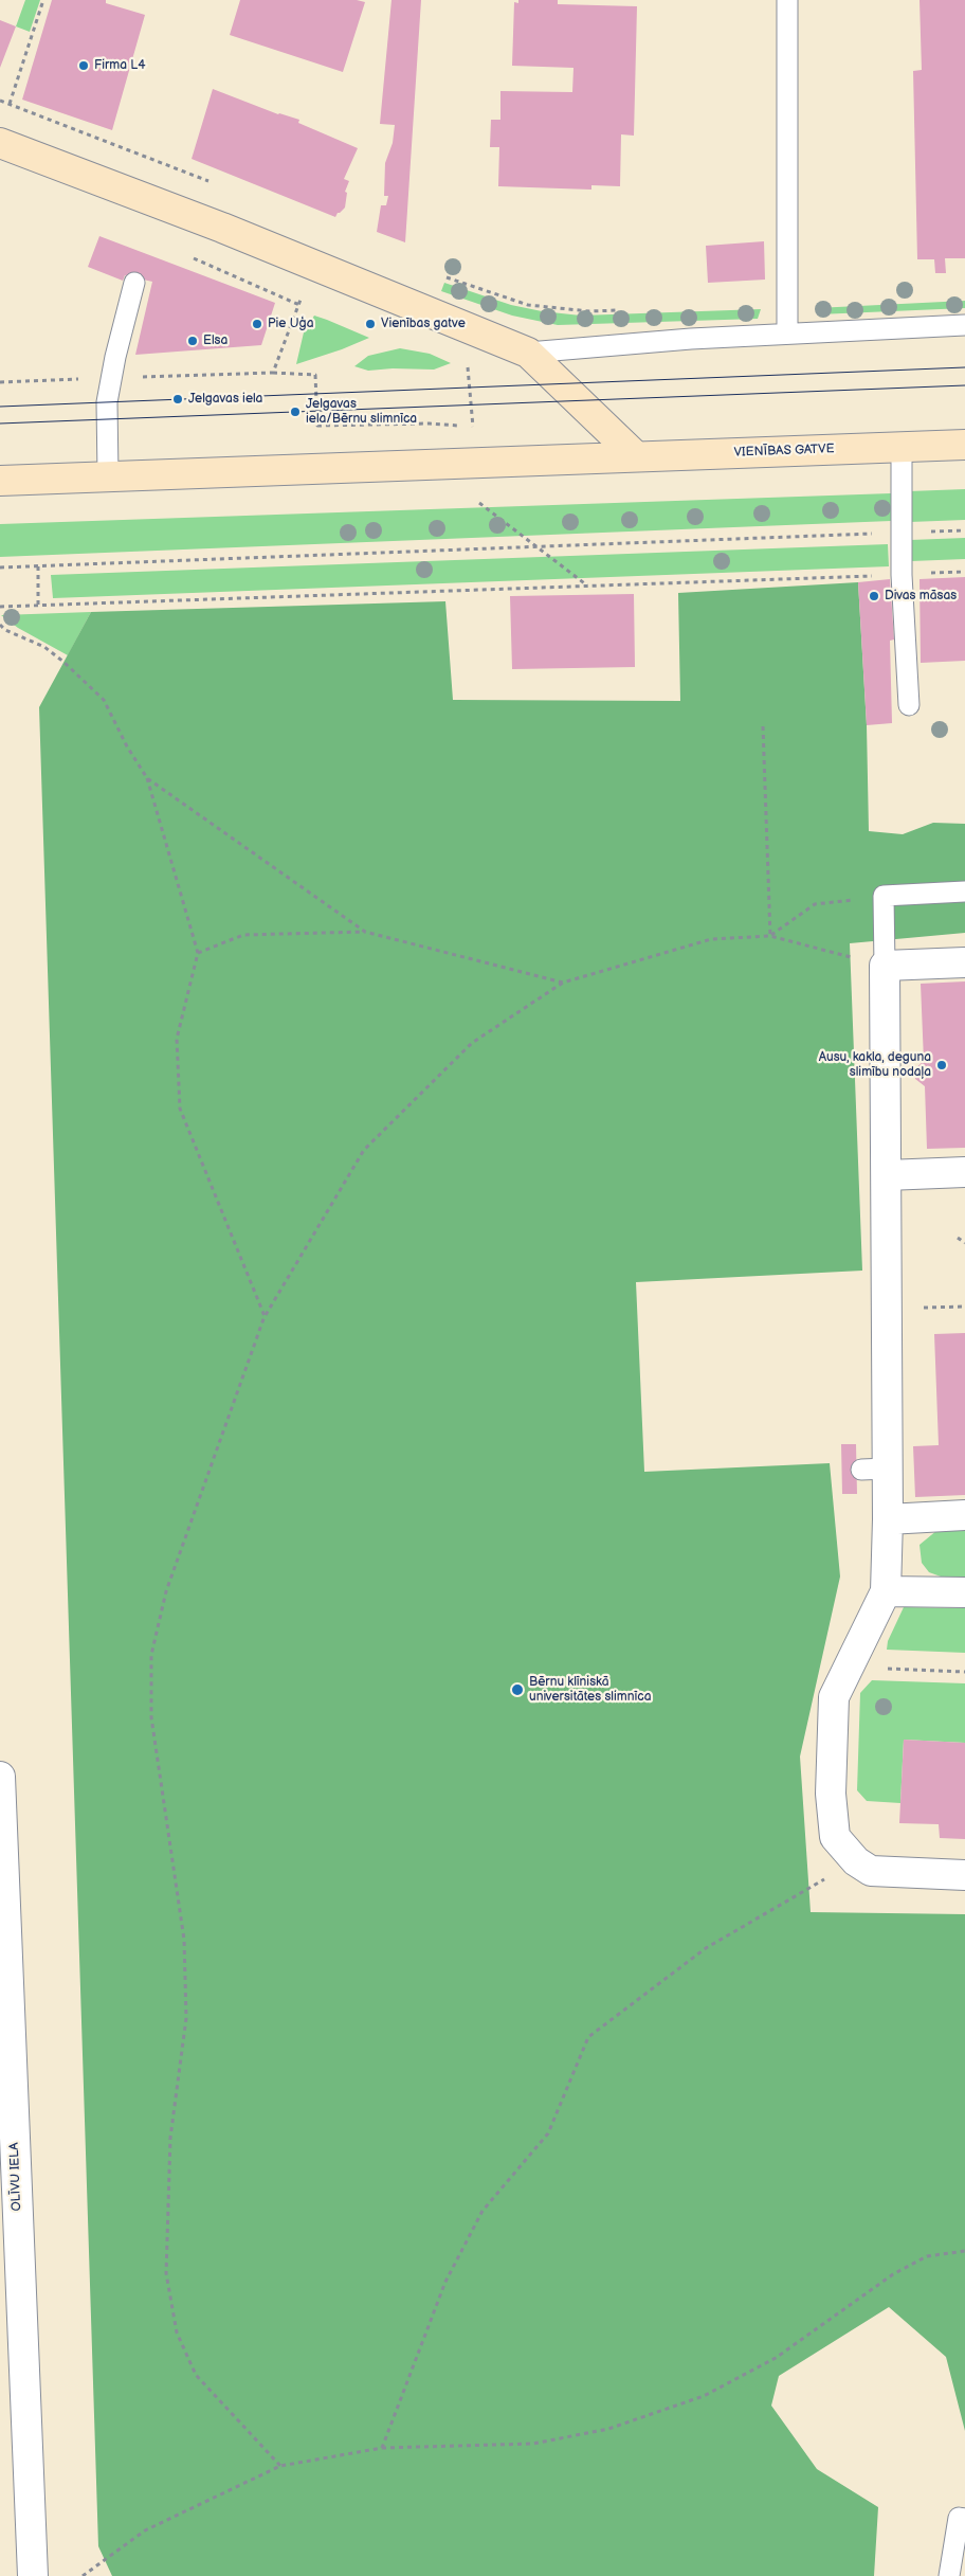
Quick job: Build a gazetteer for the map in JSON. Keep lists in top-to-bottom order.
{
  "streets": {
    "main road": ["VIENĪBAS GATVE"],
    "street": ["OLĪVU IELA"]
  },
  "places": [
    "Firma L4",
    "Pie Uģa",
    "Vienības gatve",
    "Elsa",
    "Jelgavas iela",
    "Jelgavas iela/Bērnu slimnīca",
    "Divas māsas",
    "Ausu, kakla, deguna slimību nodaļa",
    "Bērnu klīniskā universitātes slimnīca"
  ]
}
